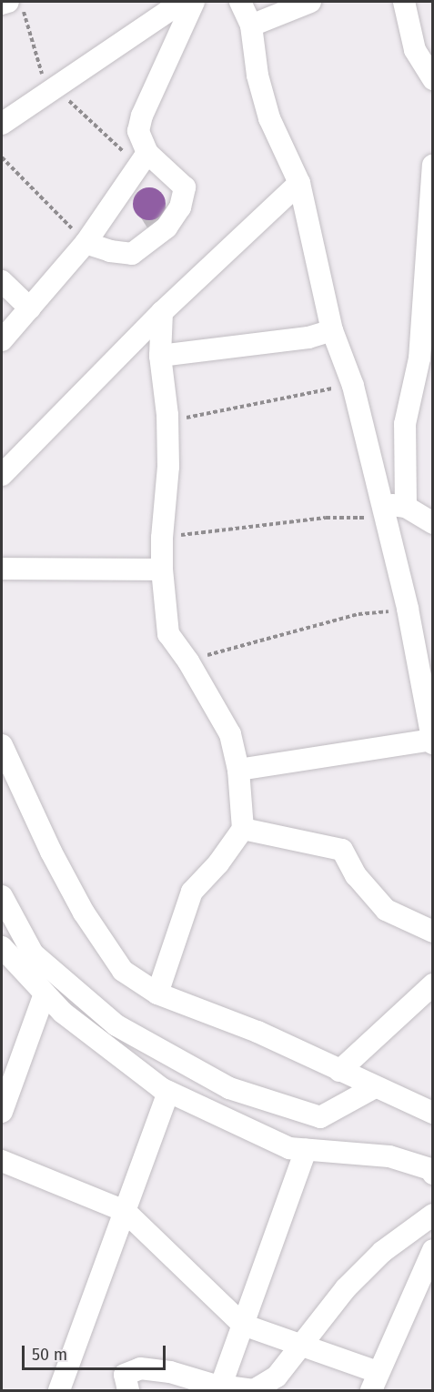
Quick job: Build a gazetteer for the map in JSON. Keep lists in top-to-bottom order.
{
  "scale_bar": "50 m"
}
